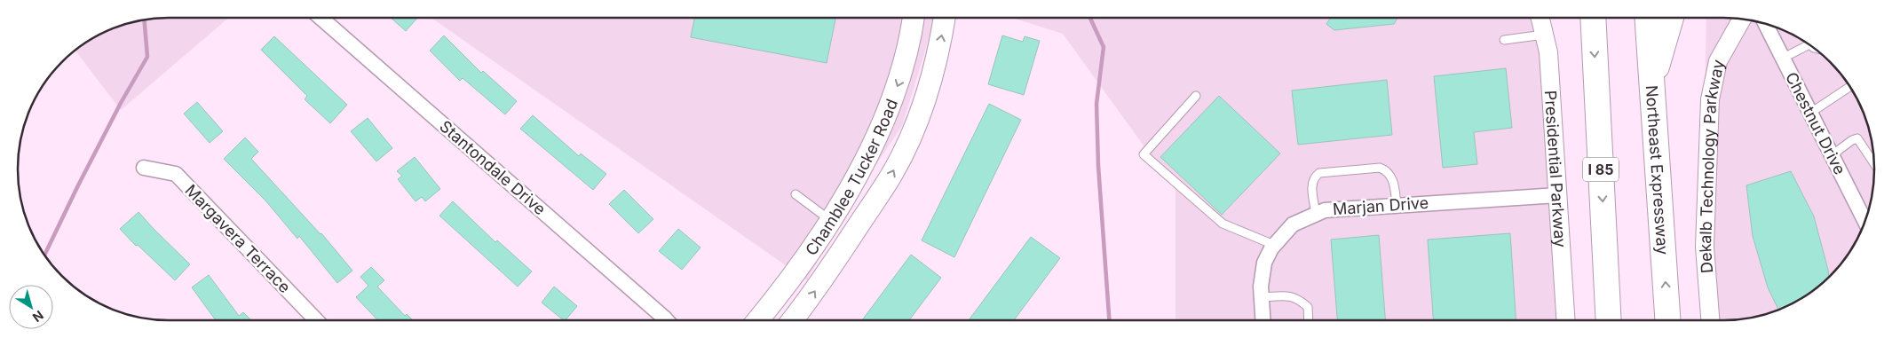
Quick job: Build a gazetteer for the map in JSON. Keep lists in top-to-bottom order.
{
  "streets": {
    "highway": ["I 85", "Northeast Expressway"],
    "main road": ["Chamblee Tucker Road"],
    "street": [
      "Chestnut Drive",
      "Dekalb Technology Parkway",
      "Stantondale Drive",
      "Presidential Parkway",
      "Marjan Drive",
      "Margavera Terrace"
    ]
  },
  "crossings": [
    ["Presidential Parkway", "Marjan Drive"]
  ],
  "north": "bottom right"
}
